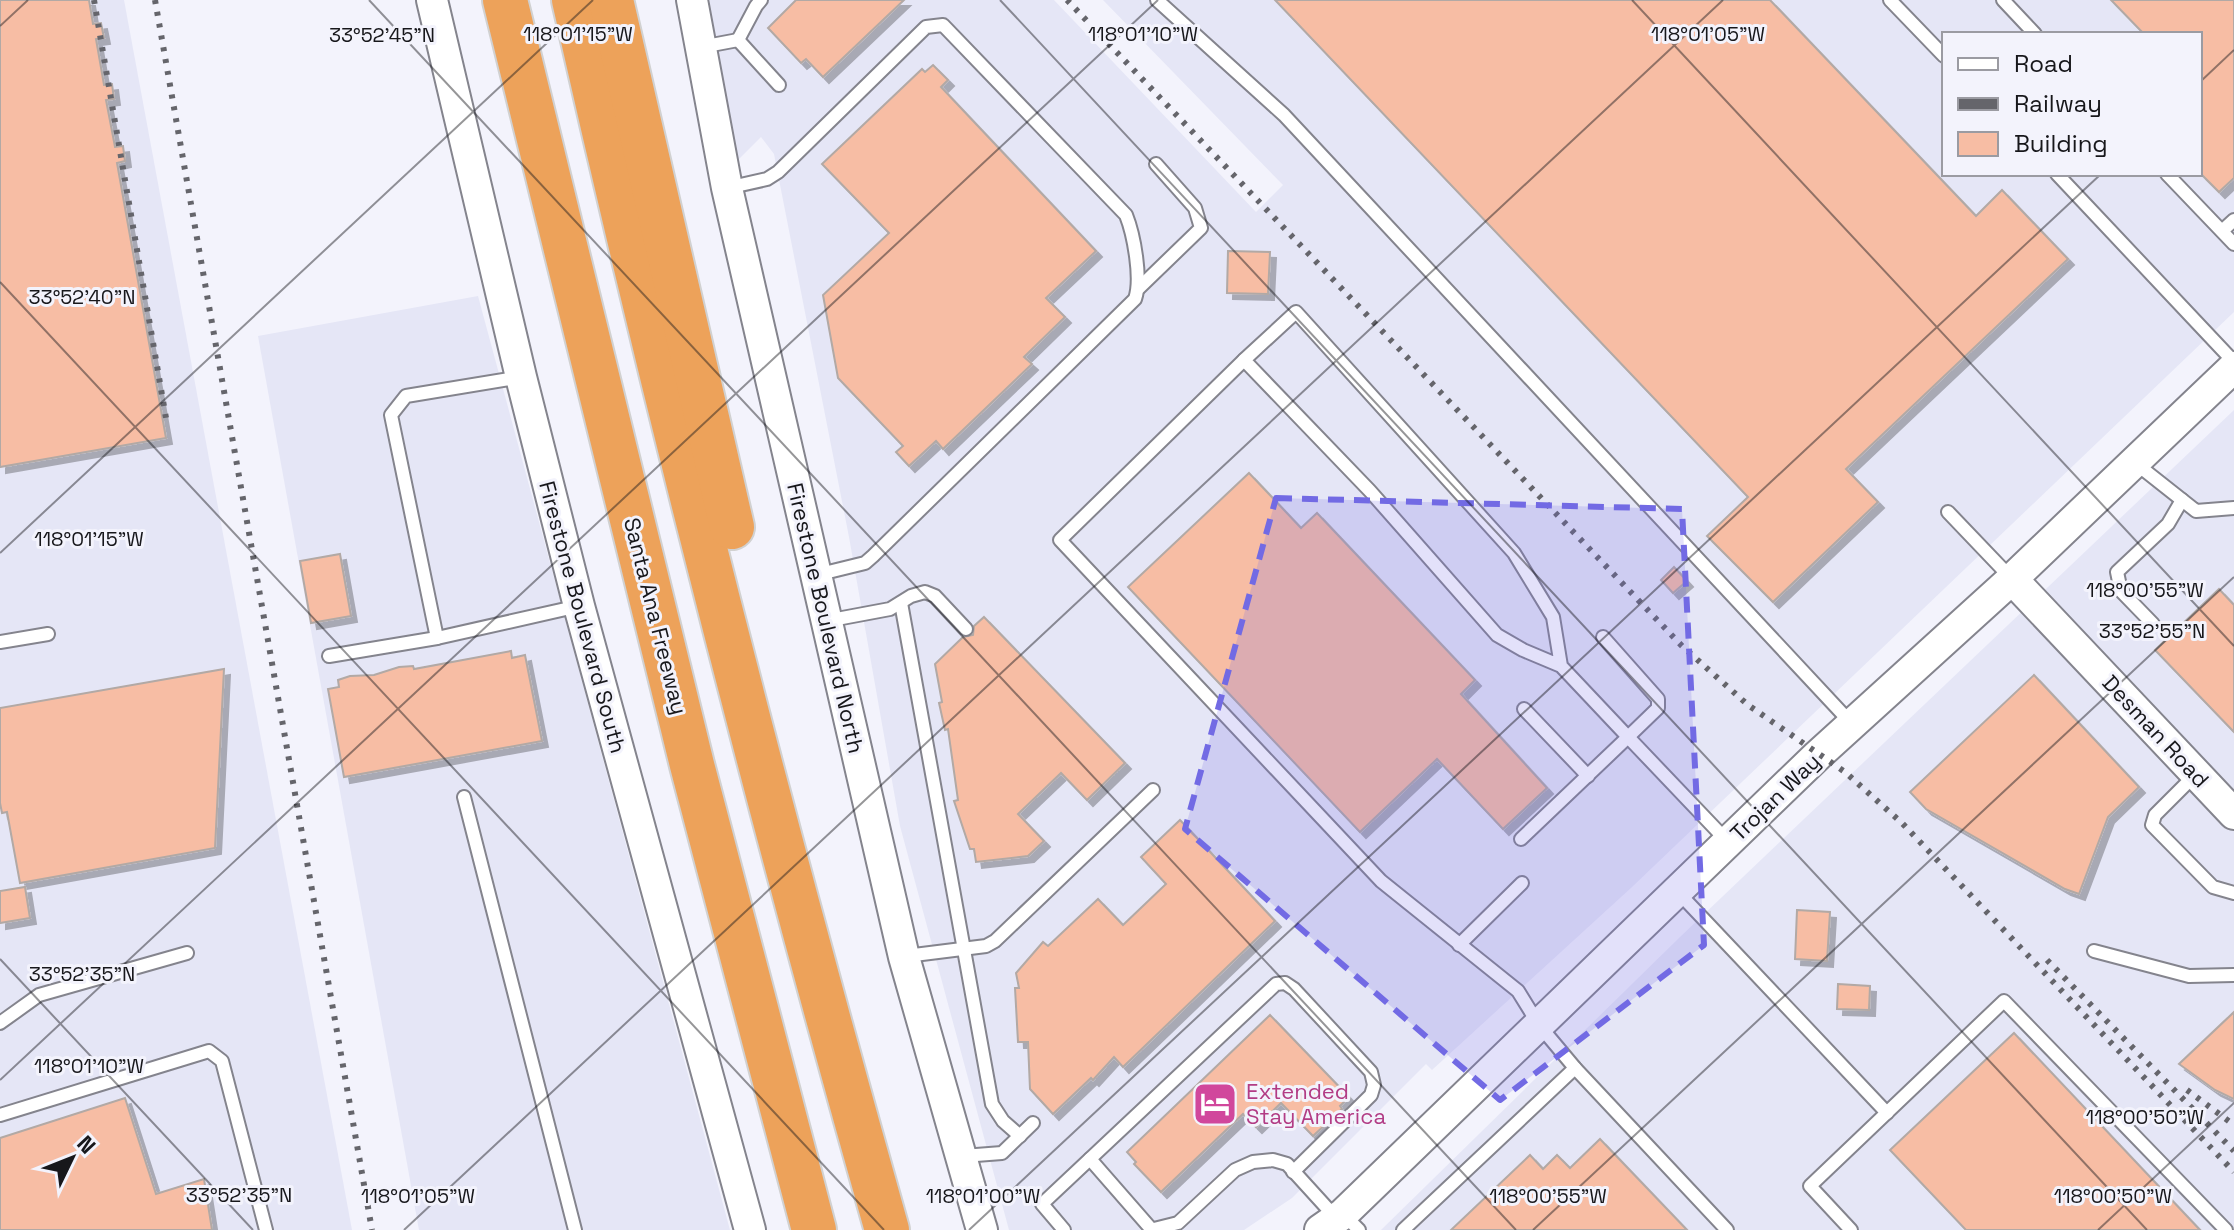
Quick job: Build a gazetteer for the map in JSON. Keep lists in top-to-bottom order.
{
  "streets": {
    "highway": ["Santa Ana Freeway"],
    "street": [
      "Firestone Boulevard South",
      "Firestone Boulevard North",
      "Desman Road",
      "Trojan Way"
    ]
  },
  "crossings": [
    ["Desman Road", "Trojan Way"]
  ],
  "places": {
    "hotel": ["Extended Stay America"]
  },
  "legend": ["Road", "Railway", "Building"],
  "north": "top right",
  "coordinates": [
    "118°01'15\"W",
    "118°01'10\"W",
    "118°01'05\"W",
    "33°52'45\"N",
    "33°52'40\"N",
    "118°00'55\"W",
    "33°52'55\"N",
    "33°52'35\"N",
    "118°00'50\"W",
    "118°01'00\"W"
  ]
}
